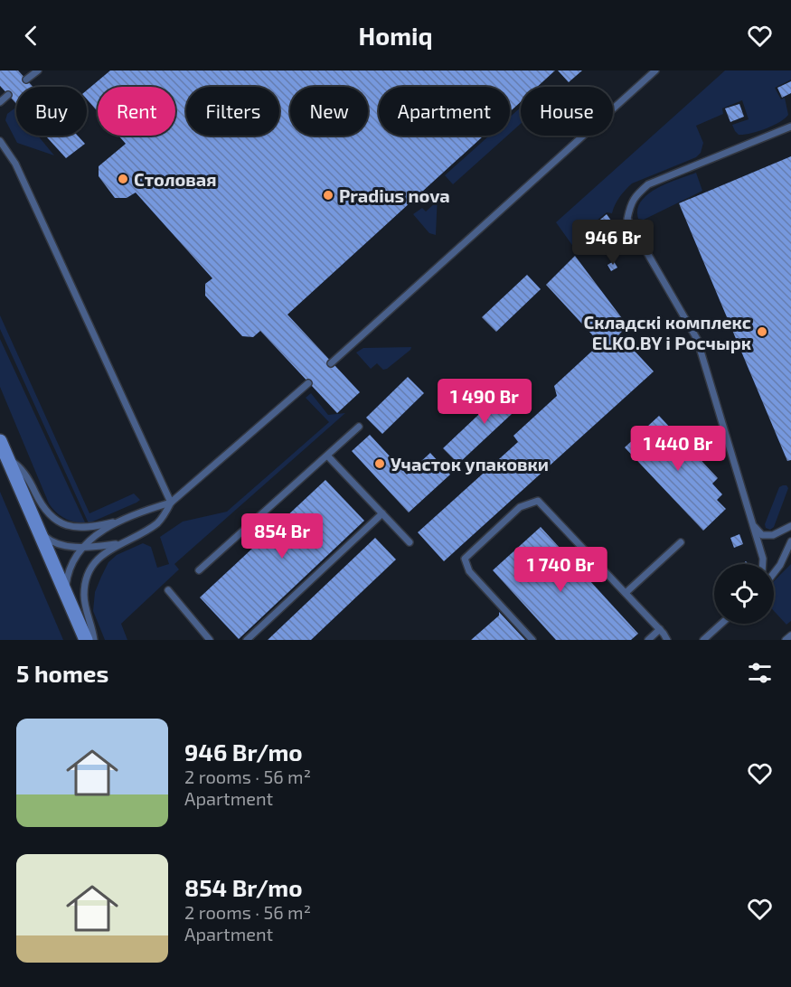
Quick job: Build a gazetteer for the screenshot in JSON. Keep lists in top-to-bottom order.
{
  "places": [
    "Столовая",
    "Pradius nova",
    "Складскі комплекс ELKO.BY і Росчырк",
    "Участок упаковки"
  ],
  "page": {
    "header": "Homiq",
    "chip": [
      "Buy",
      "Rent",
      "Filters",
      "New",
      "Apartment",
      "House"
    ],
    "price": [
      "946 Br",
      "1 490 Br",
      "1 440 Br",
      "854 Br",
      "1 740 Br"
    ],
    "heading": "5 homes",
    "list": [
      {
        "name": "946 Br/mo",
        "note": "2 rooms · 56 m² · Apartment"
      },
      {
        "name": "854 Br/mo",
        "note": "2 rooms · 56 m² · Apartment"
      }
    ]
  }
}
